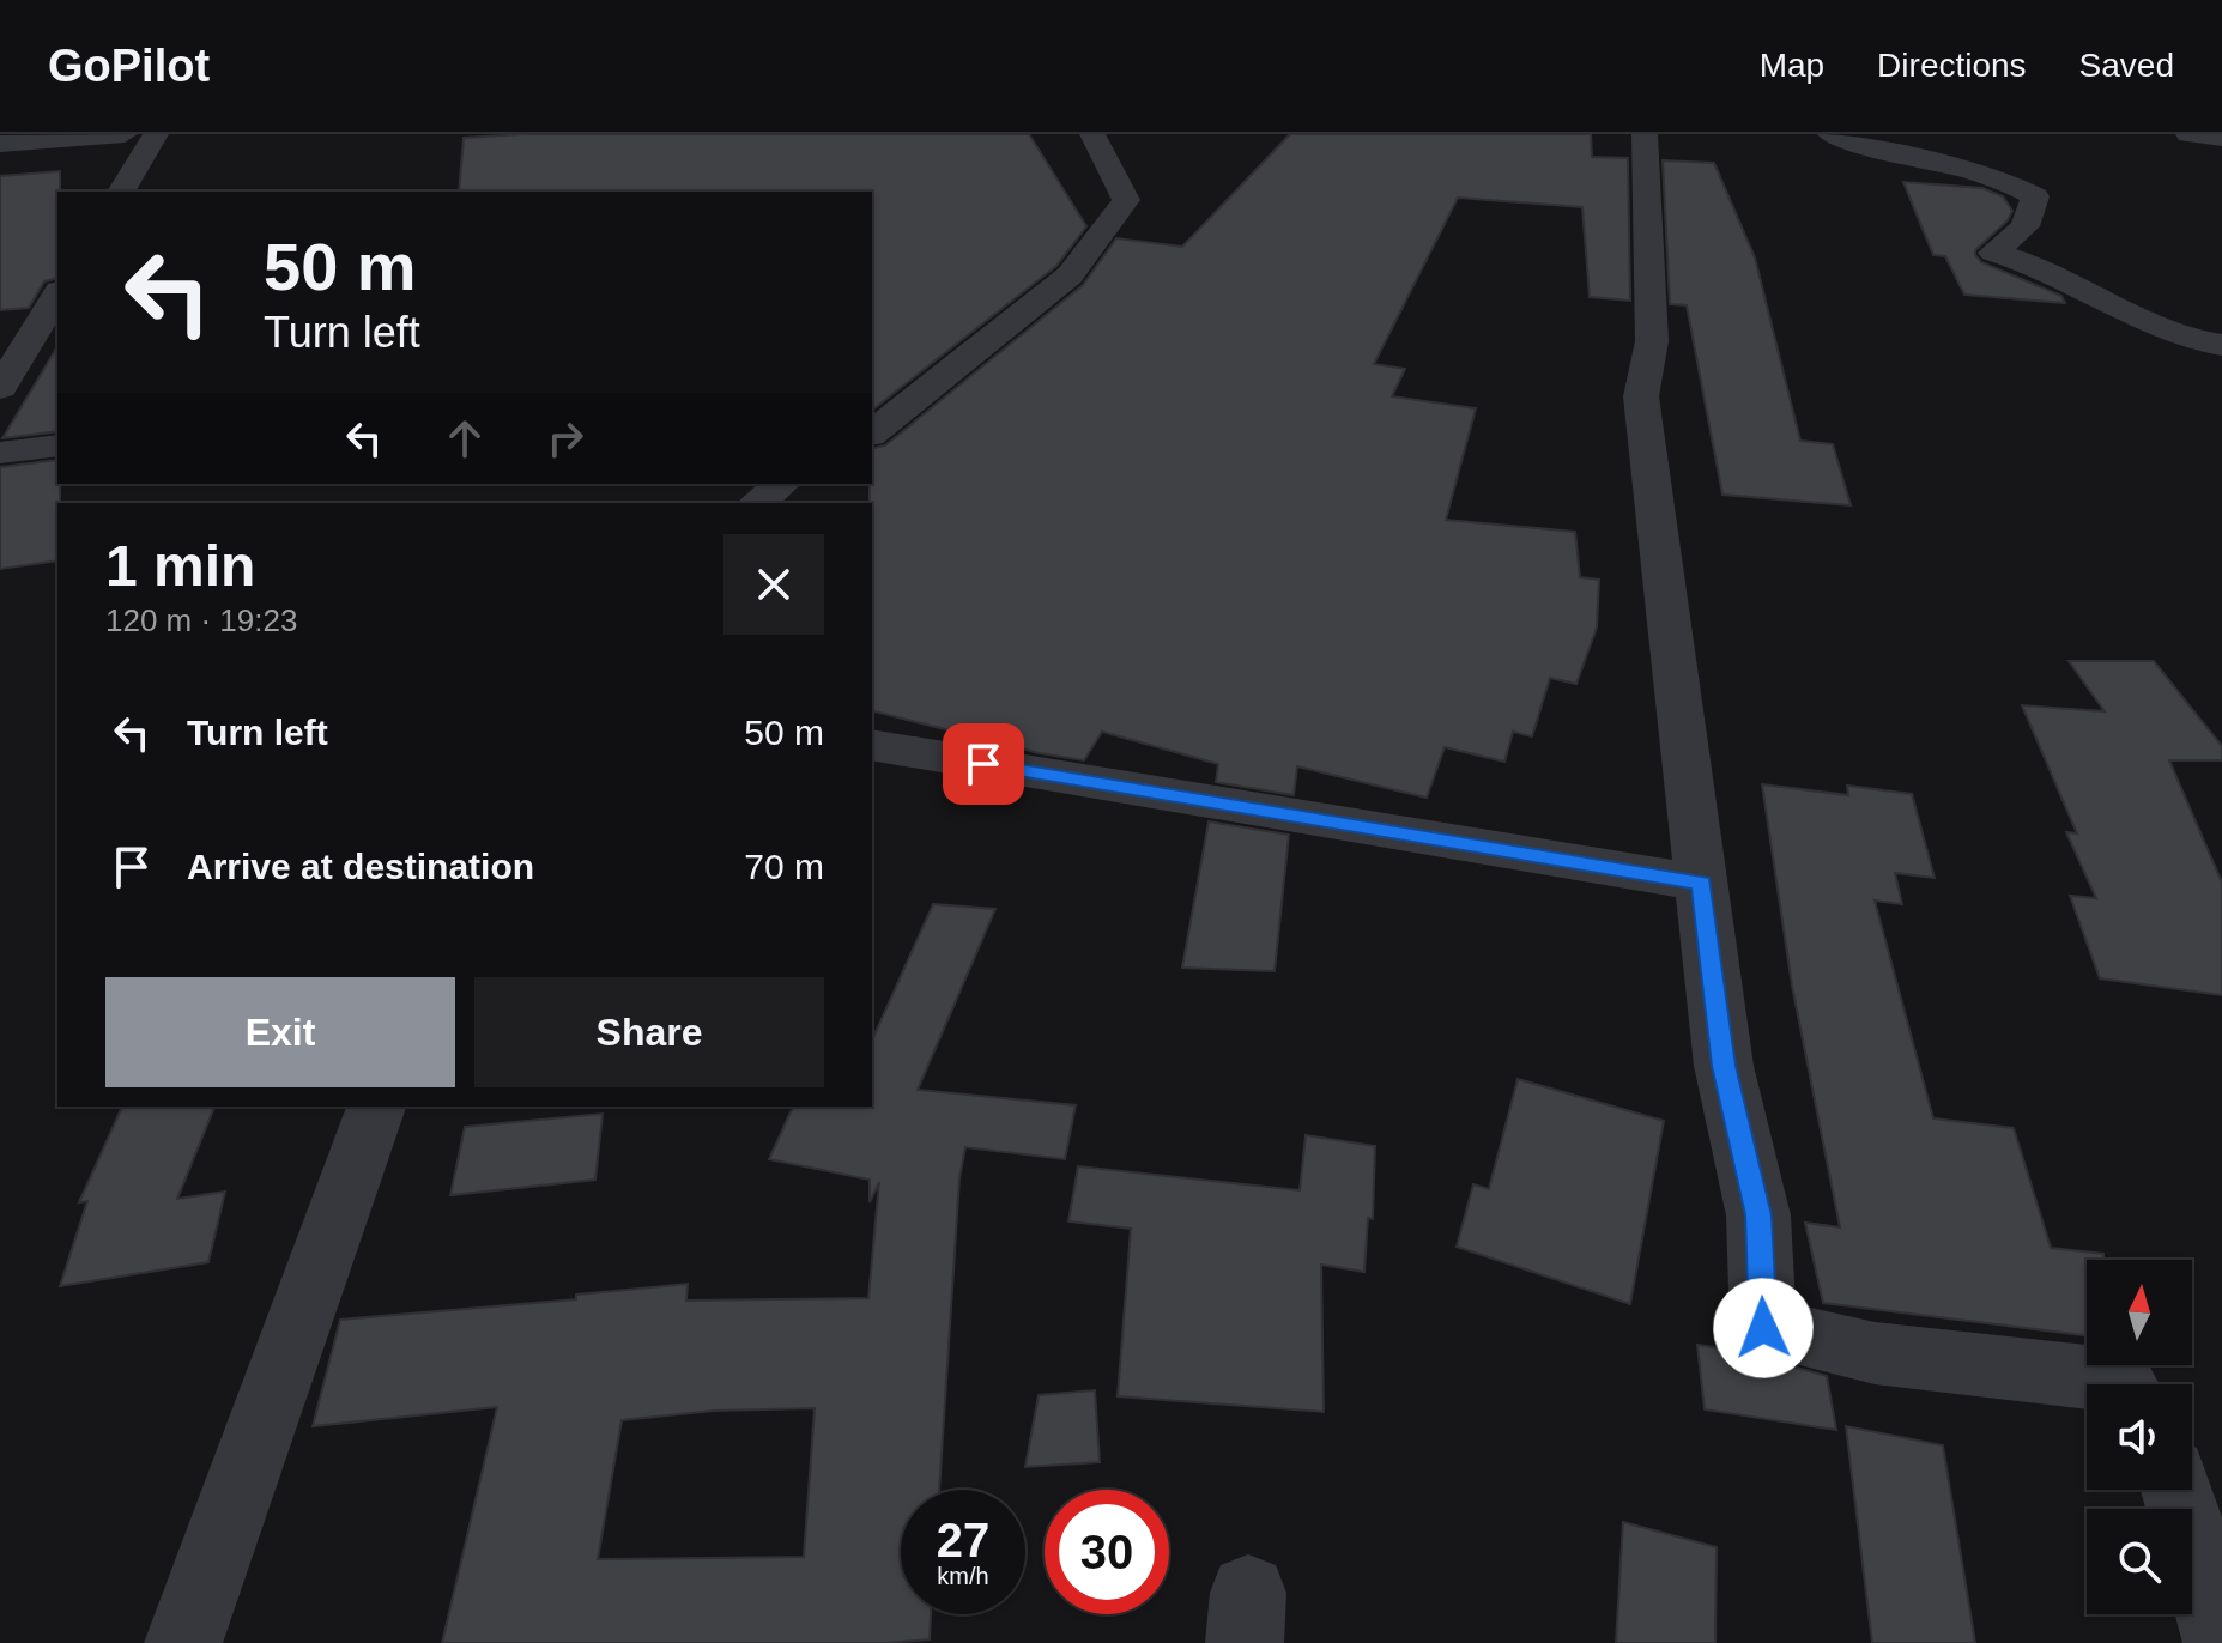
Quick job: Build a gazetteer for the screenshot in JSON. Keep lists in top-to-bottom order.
{
  "north": "top",
  "page": {
    "header": "GoPilot",
    "nav": ["Map", "Directions", "Saved"],
    "turn": ["50 m", "Turn left"],
    "heading": ["1 min", "120 m · 19:23"],
    "list": [
      {
        "name": "Turn left",
        "value": "50 m"
      },
      {
        "name": "Arrive at destination",
        "value": "70 m"
      }
    ],
    "buttons": ["Exit", "Share"],
    "speed": "27 km/h",
    "limit": "30"
  }
}
